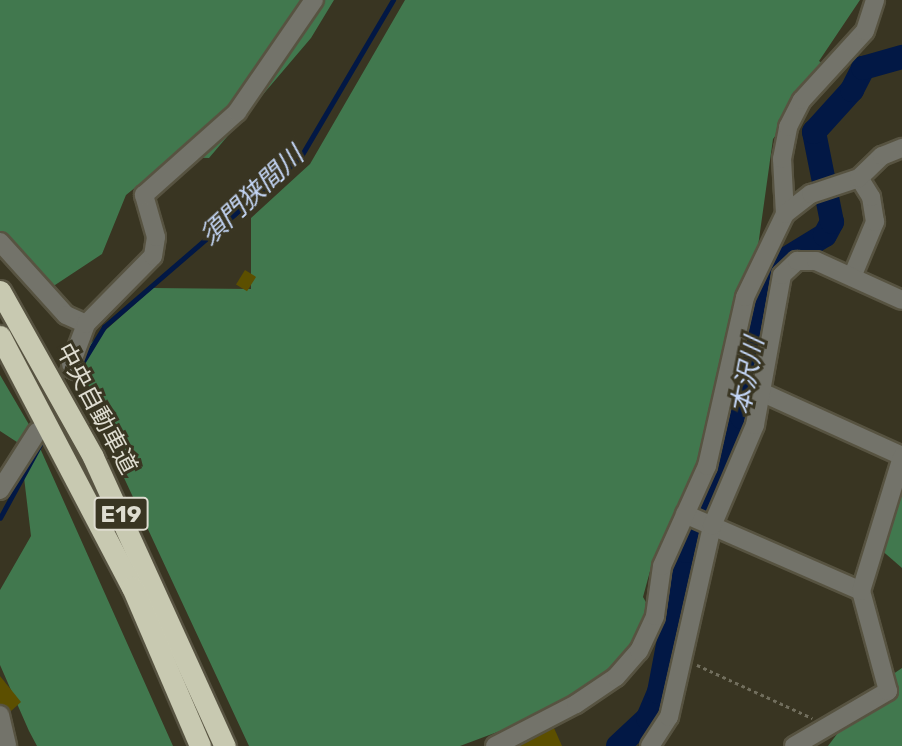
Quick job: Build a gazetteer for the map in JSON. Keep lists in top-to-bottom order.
{
  "streets": {
    "highway": ["中央自動車道", "E19"]
  },
  "water": ["須門狭間川", "本沢川"]
}
